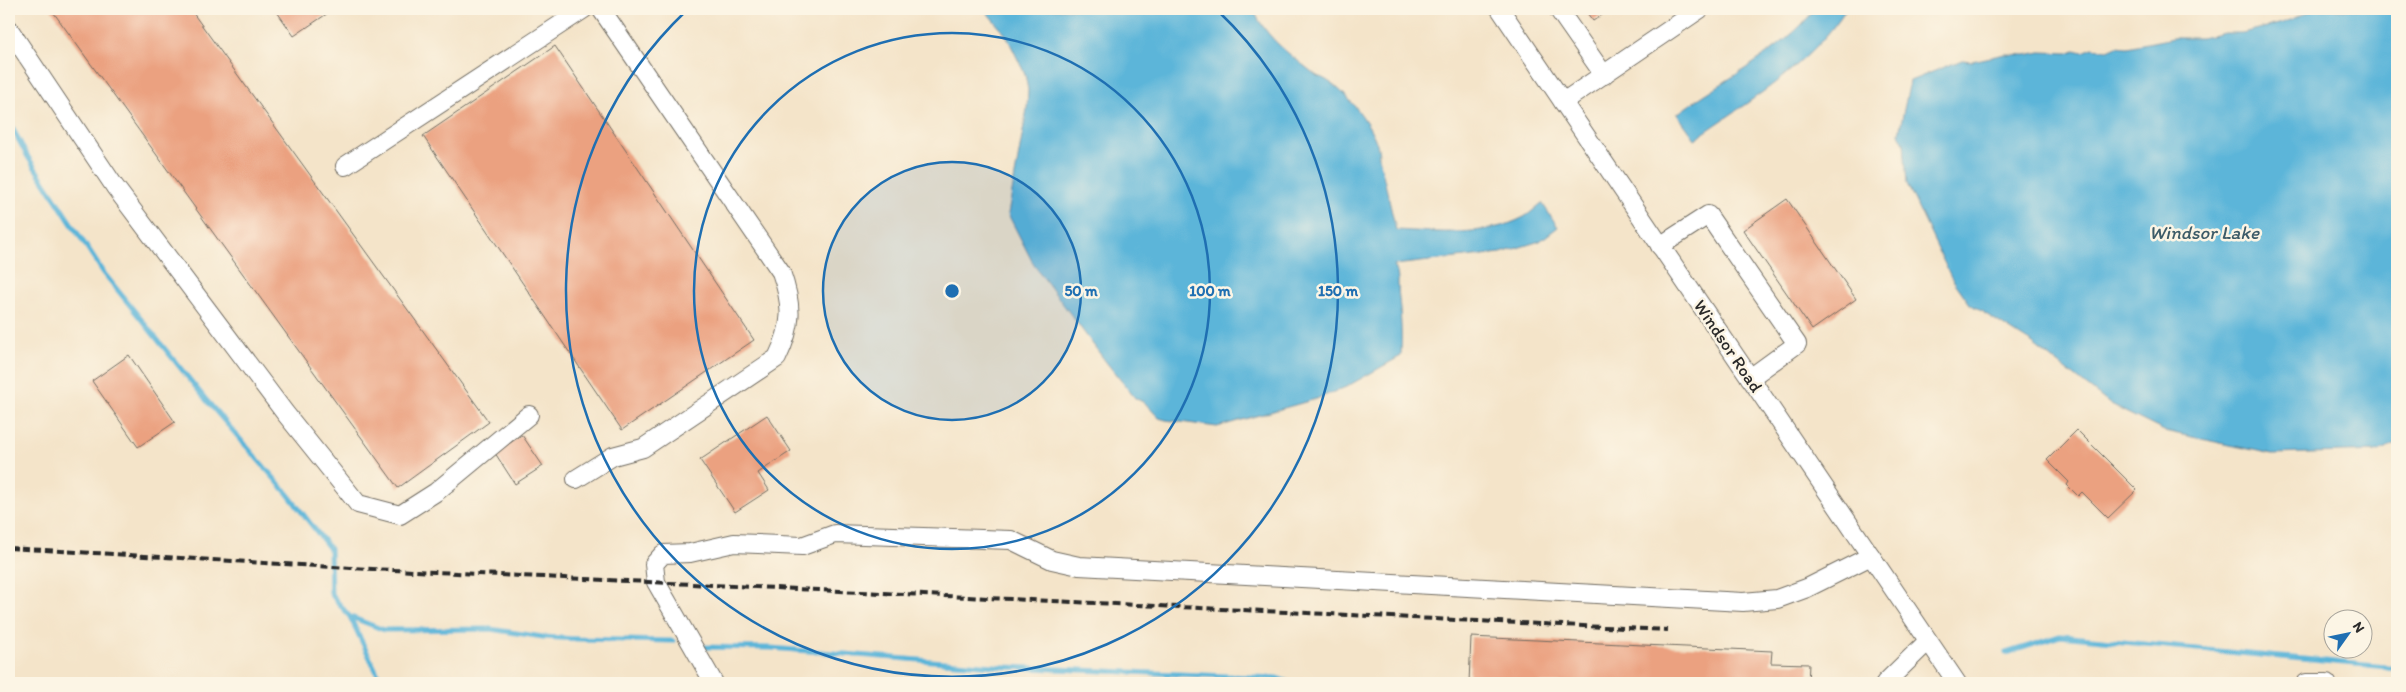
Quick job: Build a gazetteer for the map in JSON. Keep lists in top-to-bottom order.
{
  "streets": {
    "street": ["Windsor Road"]
  },
  "water": ["Windsor Lake"],
  "north": "top right",
  "rings": ["50 m", "100 m", "150 m"]
}
